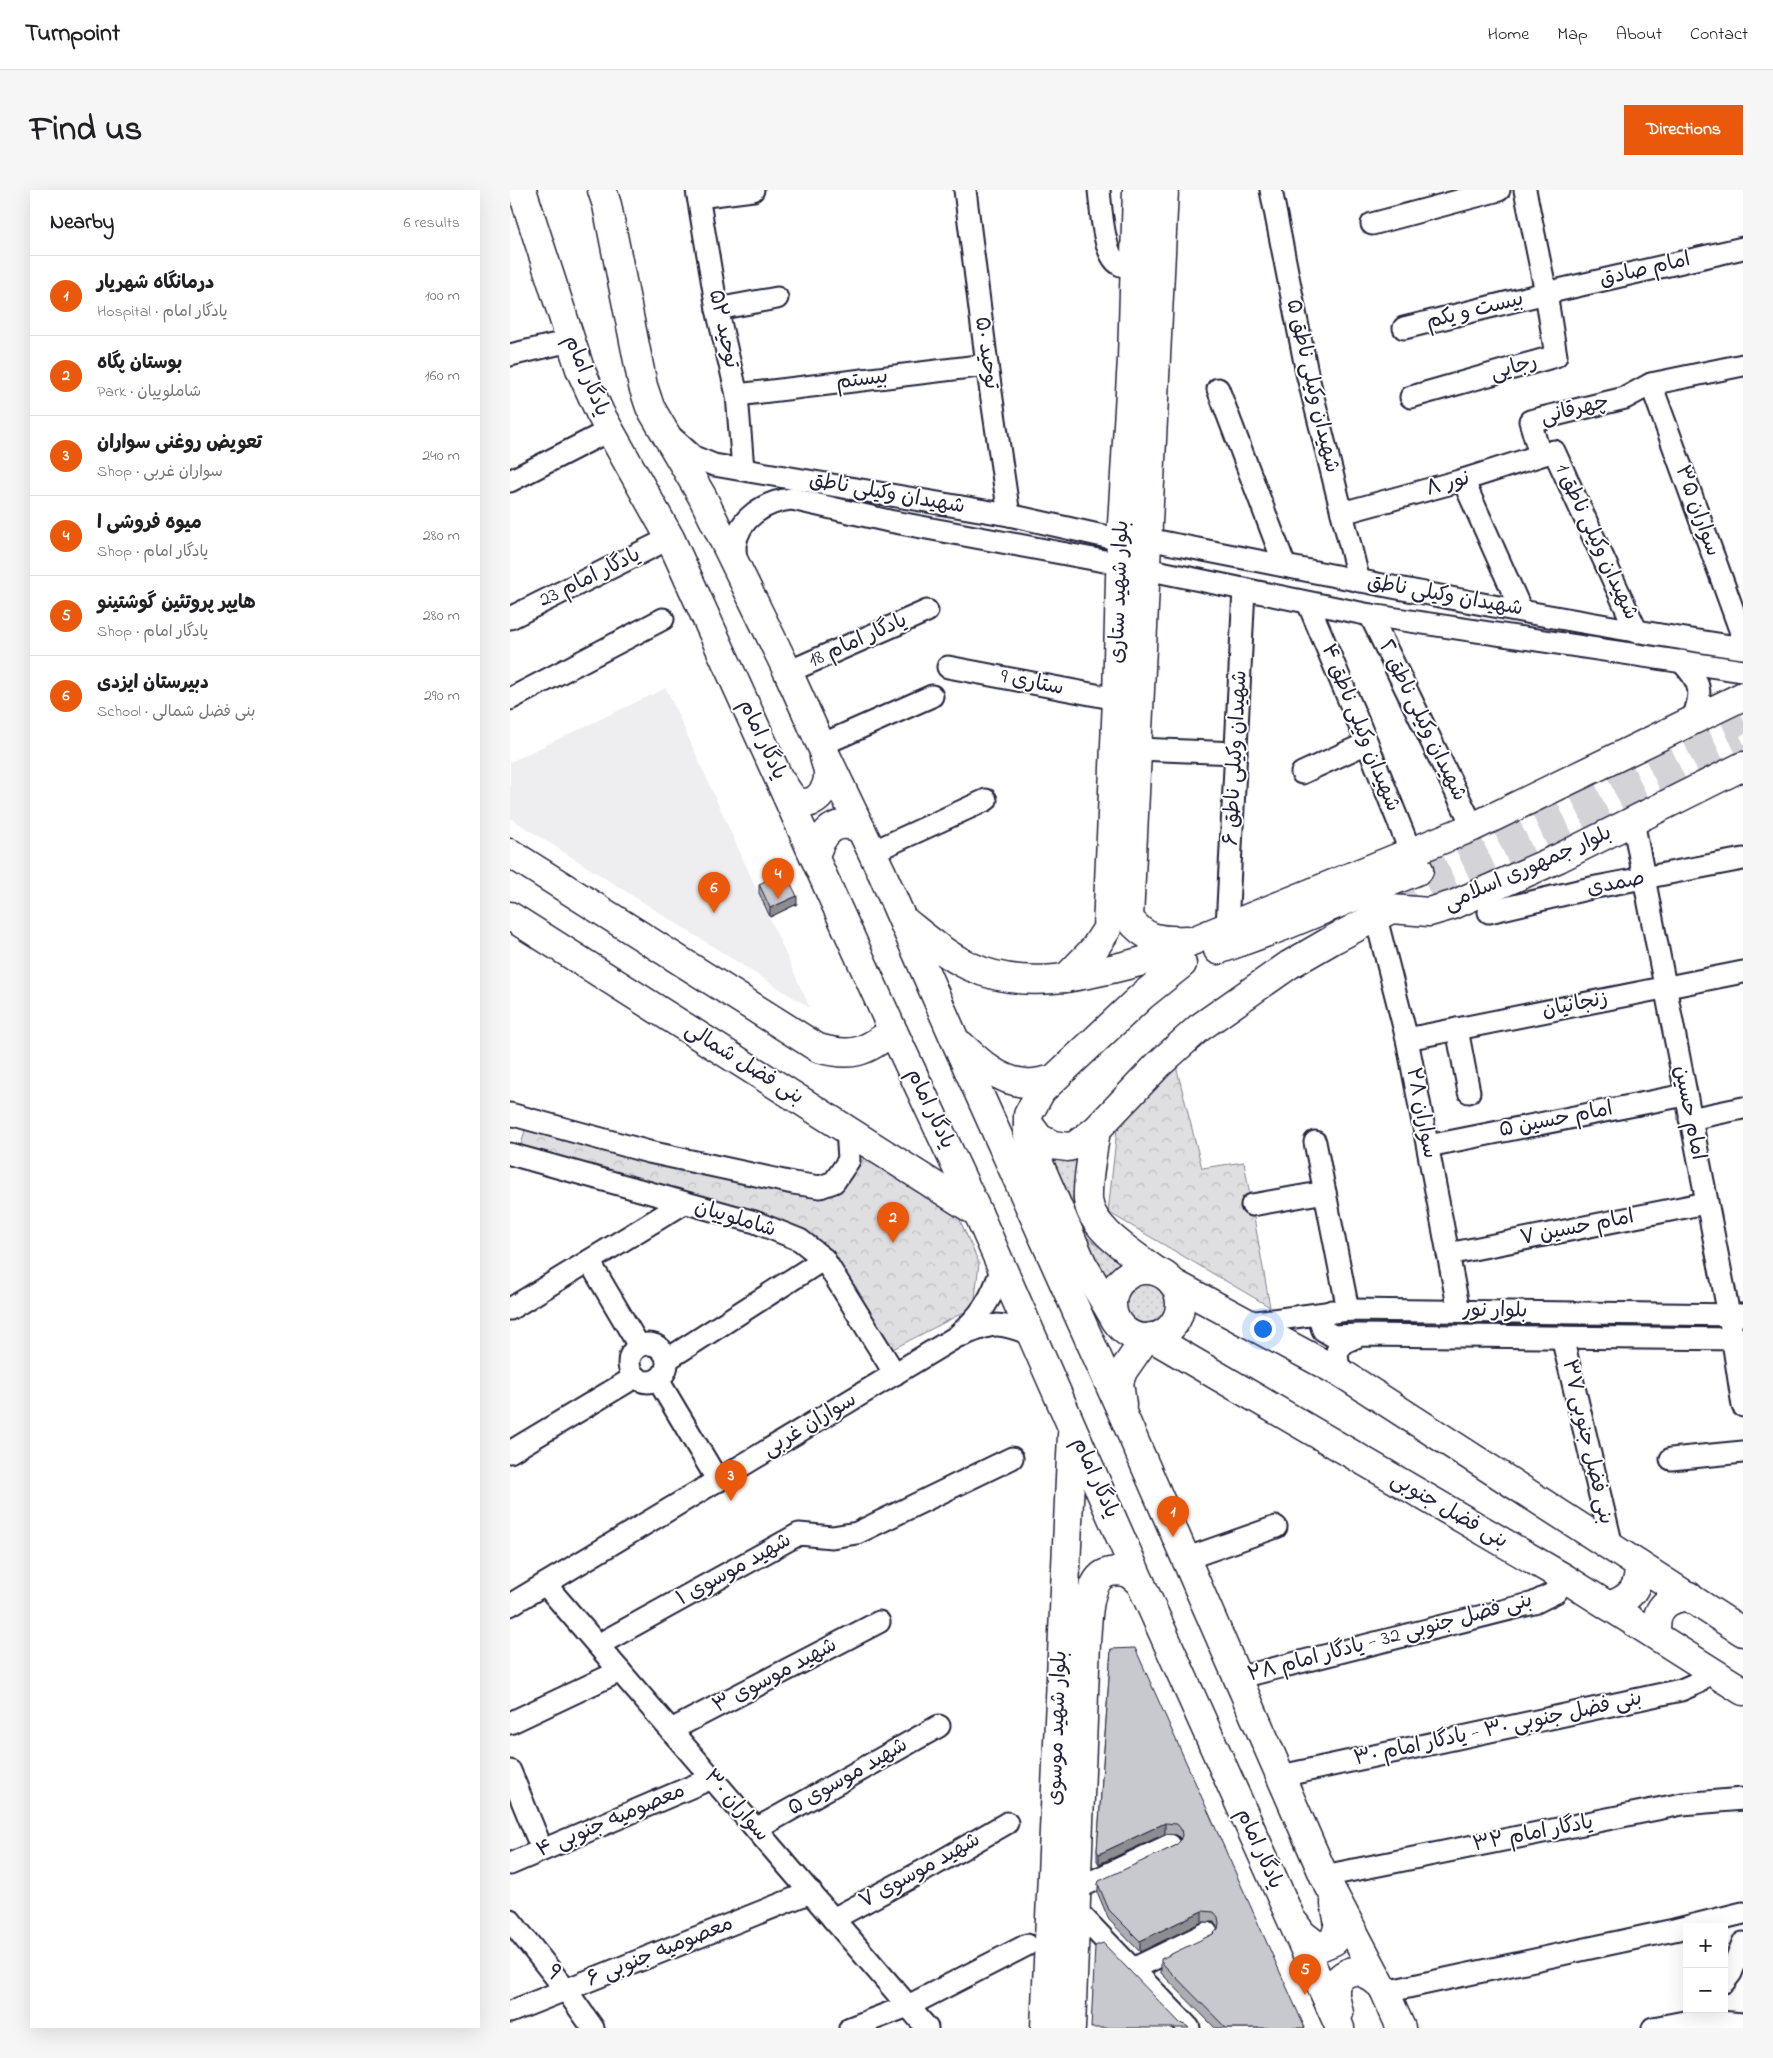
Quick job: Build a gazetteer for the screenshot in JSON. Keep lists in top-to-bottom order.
{
  "streets": {
    "main road": [
      "یادگار امام",
      "بلوار شهید ستاری",
      "بلوار جمهوری اسلامی",
      "بنی فضل شمالی",
      "بنی فضل جنوبی",
      "بلوار شهید موسوی"
    ],
    "street": [
      "امام صادق",
      "بیست و یکم",
      "توحید ۵۲",
      "توحید ۵۰",
      "رجایی",
      "بیستم",
      "شهیدان وکیلی ناطق ۵",
      "چهرقانی",
      "نور ۸",
      "شهیدان وکیلی ناطق",
      "سواران ۳۵",
      "شهیدان وکیلی ناطق 1",
      "یادگار امام 23",
      "یادگار امام 18",
      "ستاری 9",
      "شهیدان وکیلی ناطق ٢",
      "شهیدان وکیلی ناطق ۴",
      "شهیدان وکیلی ناطق ۶",
      "صمدی",
      "زنجانیان",
      "سواران ۲۸",
      "امام حسین",
      "امام حسین ۵",
      "شاملوییان",
      "امام حسین ۷",
      "بلوار نور",
      "سواران غربی",
      "بنی فضل جنوبی ۳۷",
      "شهید موسوی ۱",
      "بنی فضل جنوبی 32 - یادگار امام ۲۸",
      "شهید موسوی ۳",
      "بنی فضل جنوبی ۳۰ - یادگار امام ۳۰",
      "شهید موسوی ۵",
      "سواران ۳۰",
      "معصومیه جنوبی ۴",
      "یادگار امام ۳۲",
      "شهید موسوی ۷",
      "معصومیه جنوبی ۶",
      "۹"
    ]
  },
  "crossings": [
    ["امام صادق", "بیست و یکم"],
    ["امام صادق", "رجایی"],
    ["بیست و یکم", "رجایی"],
    ["توحید ۵۲", "بیستم"],
    ["توحید ۵۲", "شهیدان وکیلی ناطق"],
    ["توحید ۵۰", "بیستم"],
    ["توحید ۵۰", "شهیدان وکیلی ناطق"],
    ["یادگار امام", "یادگار امام 23"],
    ["یادگار امام", "بنی فضل شمالی"],
    ["یادگار امام", "بلوار شهید موسوی"],
    ["شهیدان وکیلی ناطق ۵", "نور ۸"],
    ["شهیدان وکیلی ناطق ۵", "شهیدان وکیلی ناطق"],
    ["چهرقانی", "نور ۸"],
    ["چهرقانی", "سواران ۳۵"],
    ["چهرقانی", "شهیدان وکیلی ناطق 1"],
    ["نور ۸", "شهیدان وکیلی ناطق 1"],
    ["شهیدان وکیلی ناطق", "شهیدان وکیلی ناطق 1"],
    ["شهیدان وکیلی ناطق", "بلوار شهید ستاری"],
    ["شهیدان وکیلی ناطق", "شهیدان وکیلی ناطق ٢"],
    ["شهیدان وکیلی ناطق", "شهیدان وکیلی ناطق ۴"],
    ["شهیدان وکیلی ناطق", "شهیدان وکیلی ناطق ۶"],
    ["بلوار شهید ستاری", "ستاری 9"],
    ["بلوار جمهوری اسلامی", "سواران ۲۸"],
    ["بلوار جمهوری اسلامی", "امام حسین"],
    ["صمدی", "امام حسین"],
    ["زنجانیان", "سواران ۲۸"],
    ["زنجانیان", "امام حسین"],
    ["بنی فضل شمالی", "شاملوییان"],
    ["سواران ۲۸", "امام حسین ۵"],
    ["سواران ۲۸", "امام حسین ۷"],
    ["سواران ۲۸", "بلوار نور"],
    ["امام حسین", "امام حسین ۵"],
    ["امام حسین", "امام حسین ۷"],
    ["امام حسین", "بلوار نور"],
    ["شاملوییان", "سواران غربی"],
    ["بلوار نور", "بنی فضل جنوبی ۳۷"],
    ["سواران غربی", "سواران ۳۰"],
    ["بنی فضل جنوبی", "بنی فضل جنوبی 32 - یادگار امام ۲۸"],
    ["بنی فضل جنوبی", "بنی فضل جنوبی ۳۰ - یادگار امام ۳۰"],
    ["شهید موسوی ۱", "سواران ۳۰"],
    ["شهید موسوی ۳", "سواران ۳۰"],
    ["شهید موسوی ۵", "سواران ۳۰"],
    ["سواران ۳۰", "معصومیه جنوبی ۴"],
    ["سواران ۳۰", "شهید موسوی ۷"],
    ["سواران ۳۰", "معصومیه جنوبی ۶"],
    ["معصومیه جنوبی ۶", "۹"]
  ],
  "page": {
    "header": "Turnpoint",
    "nav": [
      "Home",
      "Map",
      "About",
      "Contact"
    ],
    "title": "Find us",
    "buttons": "Directions",
    "heading": ["Nearby", "6 results"],
    "list": [
      {
        "mark": "1",
        "name": "درمانگاه شهریار",
        "note": "Hospital · یادگار امام",
        "value": "100 m"
      },
      {
        "mark": "2",
        "name": "بوستان پگاه",
        "note": "Park · شاملوییان",
        "value": "160 m"
      },
      {
        "mark": "3",
        "name": "تعویض روغنی سواران",
        "note": "Shop · سواران غربی",
        "value": "240 m"
      },
      {
        "mark": "4",
        "name": "میوه فروشی ا",
        "note": "Shop · یادگار امام",
        "value": "280 m"
      },
      {
        "mark": "5",
        "name": "هایپر پروتئین گوشتینو",
        "note": "Shop · یادگار امام",
        "value": "280 m"
      },
      {
        "mark": "6",
        "name": "دبیرستان ایزدی",
        "note": "School · بنی فضل شمالی",
        "value": "290 m"
      }
    ],
    "pins": [
      "4",
      "6",
      "2",
      "3",
      "1",
      "5"
    ],
    "map_buttons": ["+", "−"]
  }
}
